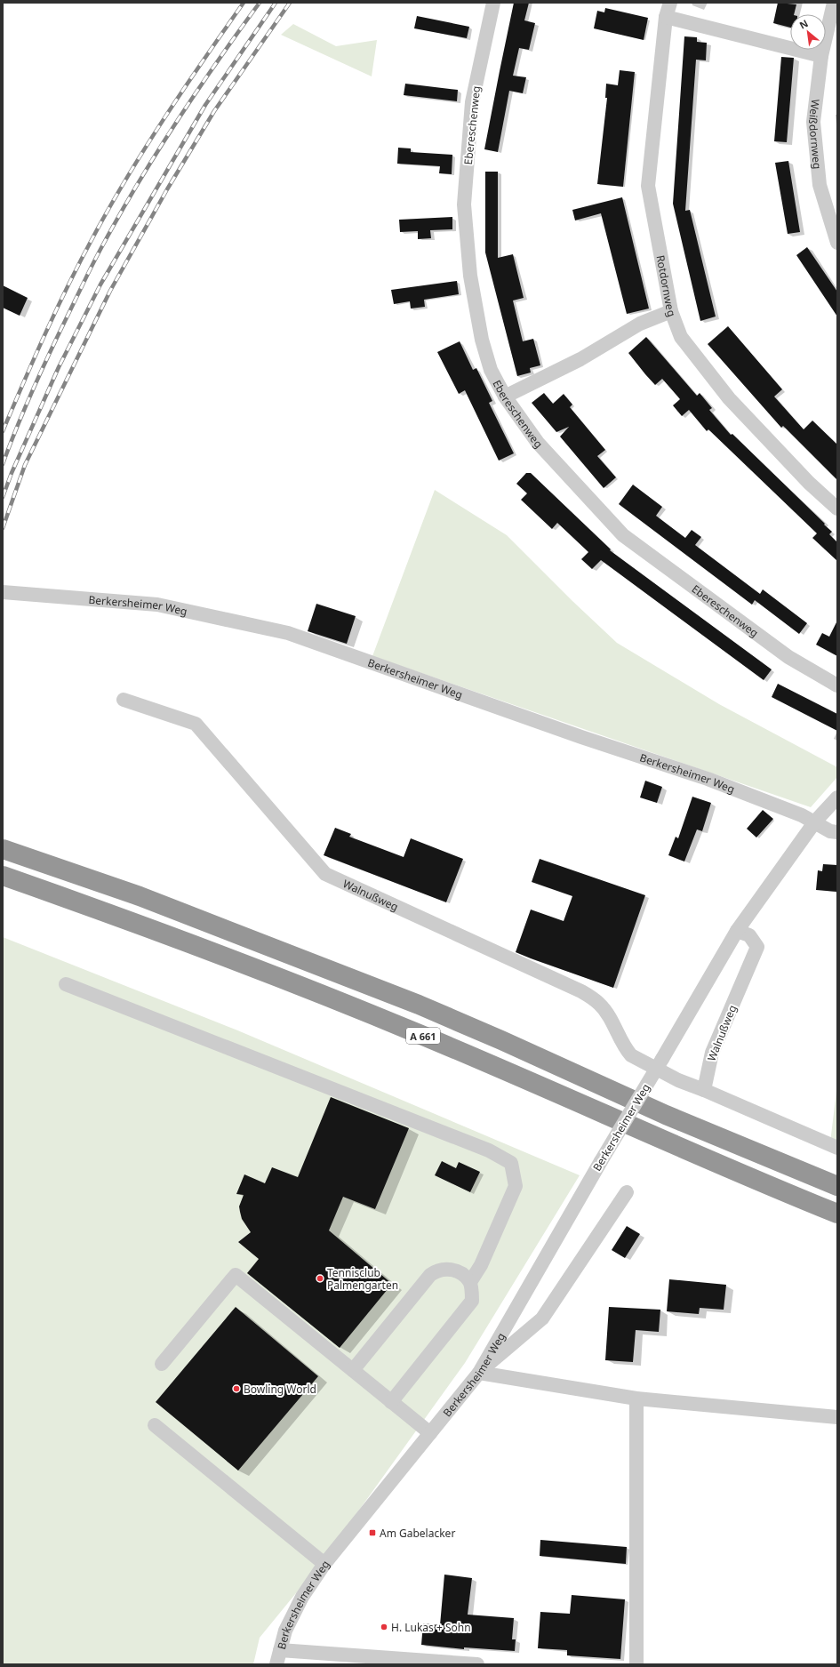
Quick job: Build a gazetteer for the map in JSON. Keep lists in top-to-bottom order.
{
  "streets": {
    "highway": ["A 661"],
    "street": [
      "Ebereschenweg",
      "Weißdornweg",
      "Rotdornweg",
      "Berkersheimer Weg",
      "Walnußweg"
    ]
  },
  "crossings": [
    ["Berkersheimer Weg", "Walnußweg"]
  ],
  "places": {
    "other": ["Tennisclub Palmengarten", "Bowling World", "H. Lukas + Sohn"],
    "transit": ["Am Gabelacker"]
  },
  "north": "top left"
}
